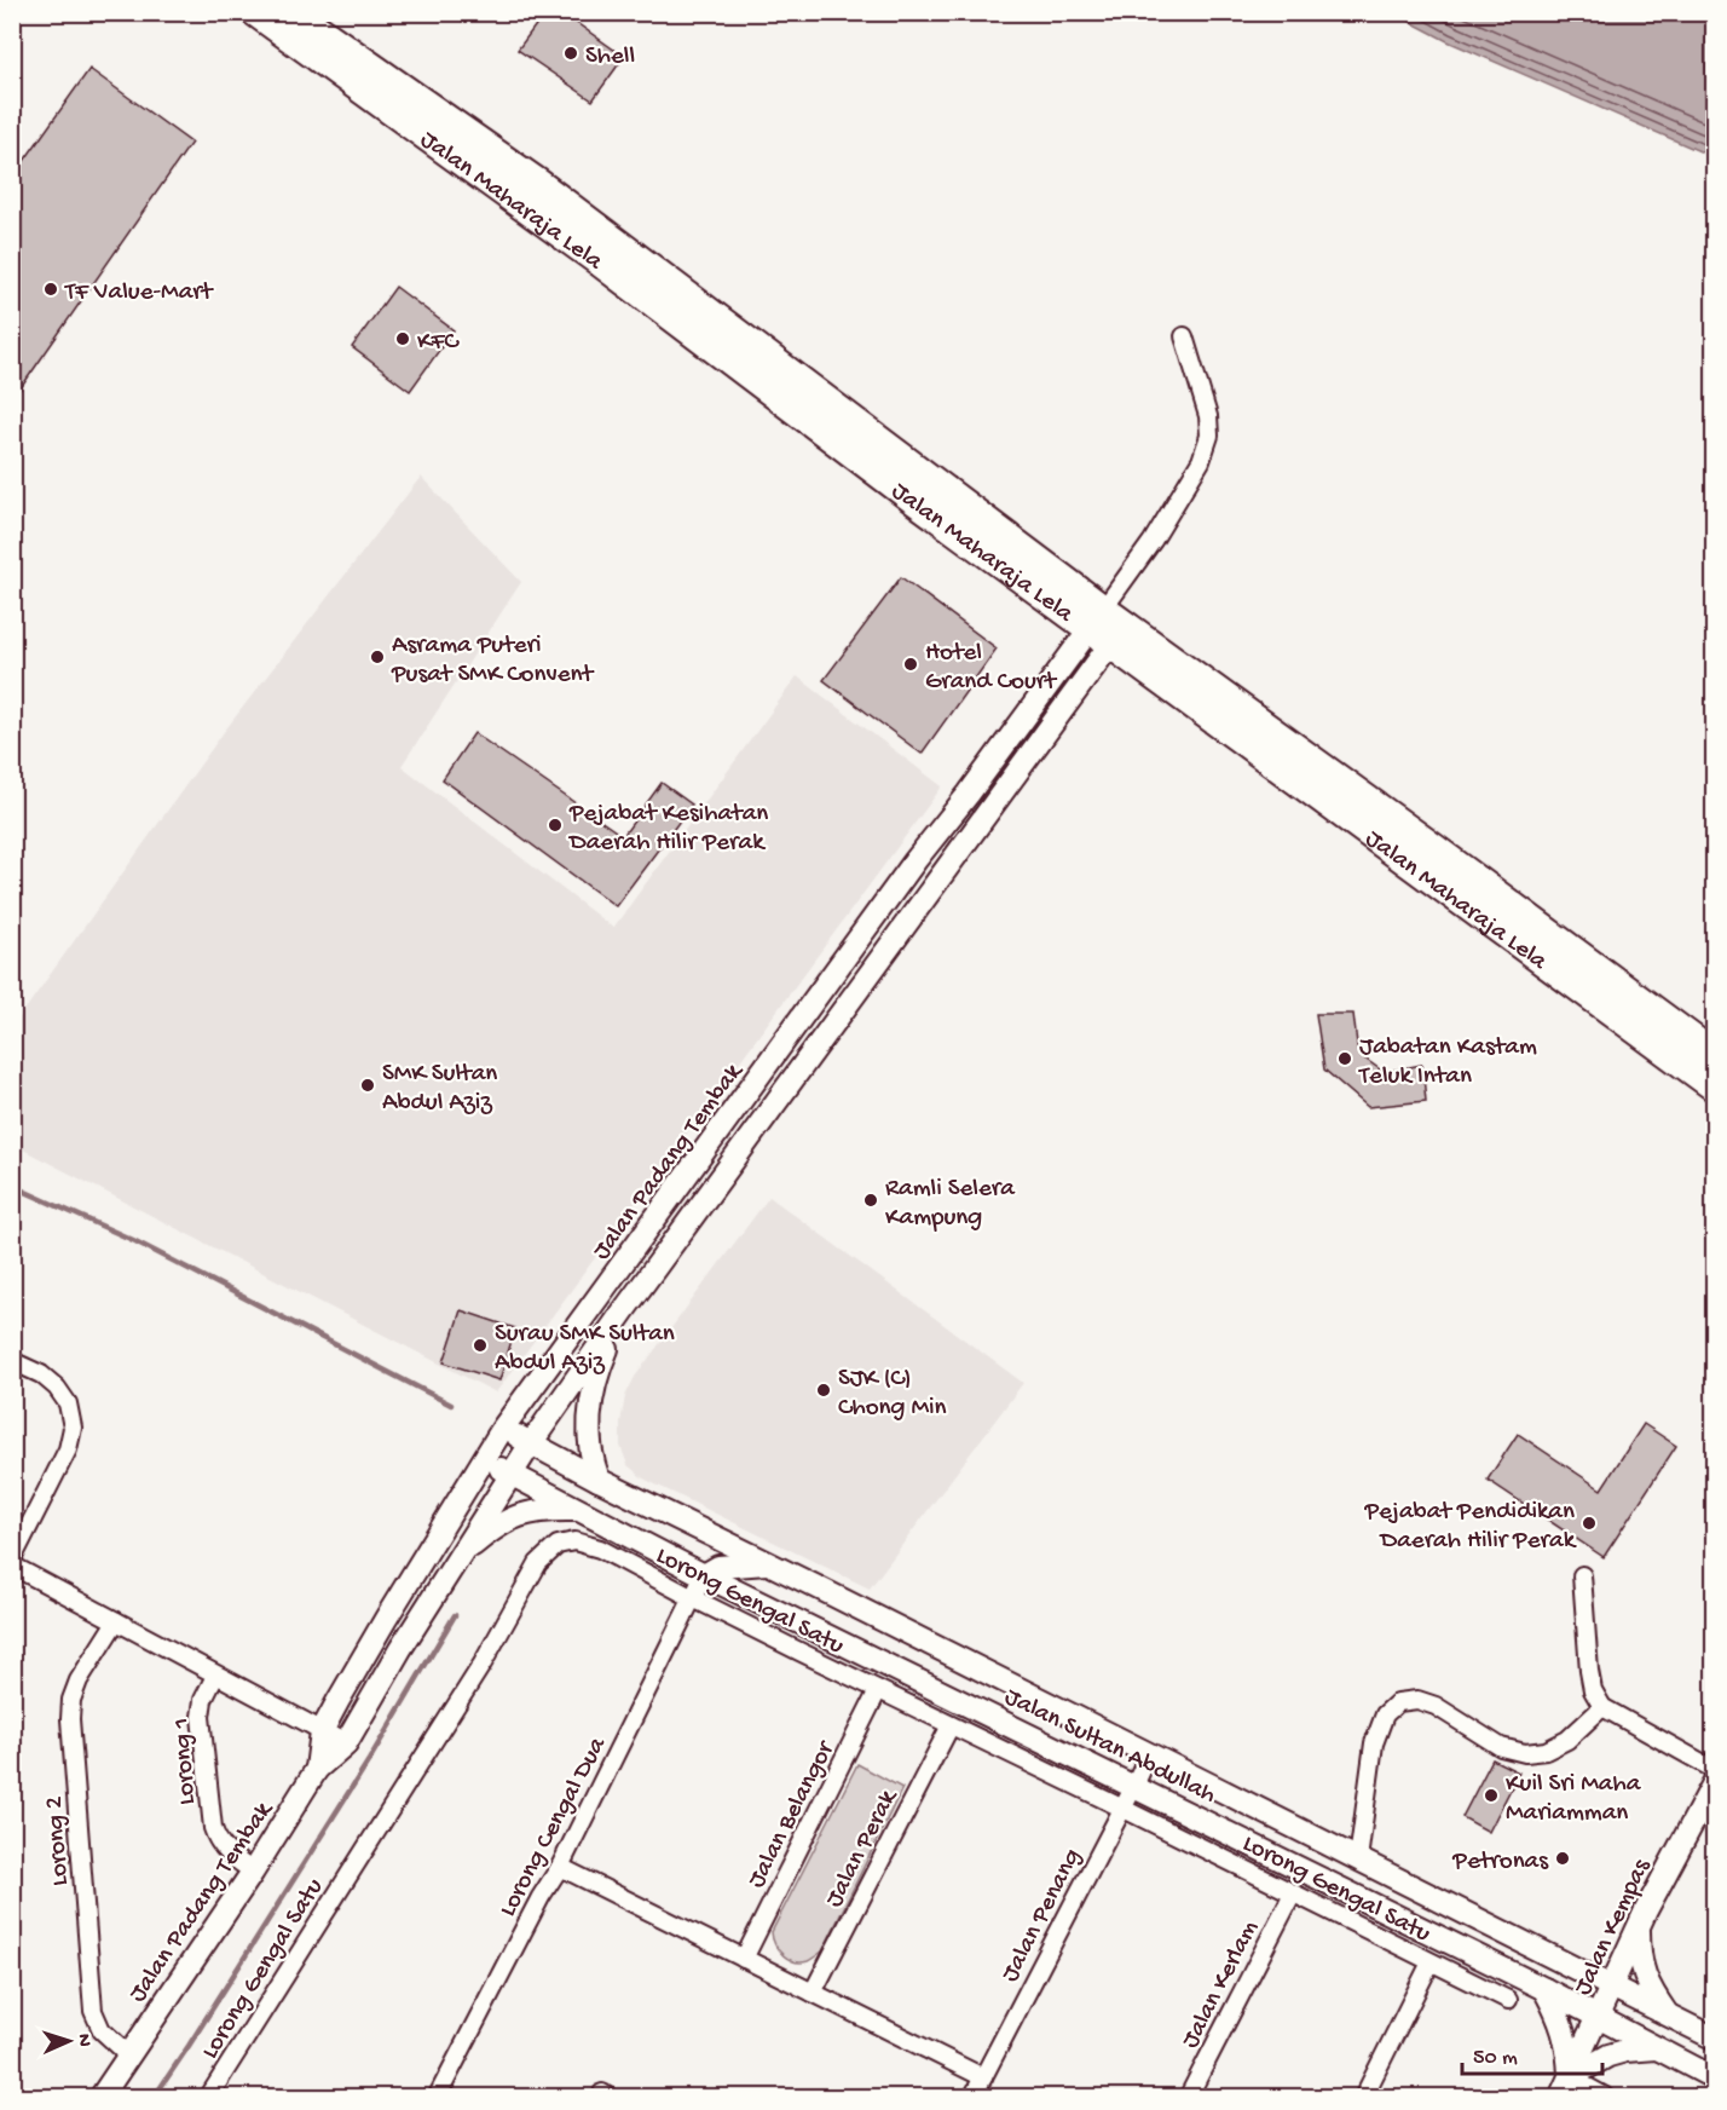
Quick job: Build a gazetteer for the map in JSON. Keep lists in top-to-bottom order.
{
  "streets": {
    "highway": ["Jalan Maharaja Lela"],
    "main road": ["Jalan Padang Tembak", "Jalan Sultan Abdullah", "Jalan Kempas"],
    "street": [
      "Lorong Gengal Satu",
      "Lorong 1",
      "Jalan Belangor",
      "Lorong Cengal Dua",
      "Lorong 2",
      "Jalan Perak",
      "Jalan Penang",
      "Jalan Kerlam"
    ]
  },
  "crossings": [
    ["Jalan Maharaja Lela", "Jalan Padang Tembak"],
    ["Jalan Padang Tembak", "Jalan Sultan Abdullah"],
    ["Jalan Padang Tembak", "Lorong 1"],
    ["Jalan Padang Tembak", "Lorong 2"],
    ["Lorong Gengal Satu", "Jalan Belangor"],
    ["Lorong Gengal Satu", "Lorong Cengal Dua"],
    ["Lorong Gengal Satu", "Jalan Perak"],
    ["Lorong Gengal Satu", "Jalan Penang"],
    ["Lorong Gengal Satu", "Jalan Kerlam"],
    ["Jalan Sultan Abdullah", "Lorong Cengal Dua"],
    ["Jalan Sultan Abdullah", "Jalan Penang"],
    ["Jalan Sultan Abdullah", "Jalan Kempas"]
  ],
  "places": [
    "Shell",
    "TF Value-Mart",
    "KFC",
    "Asrama Puteri Pusat SMK Convent",
    "Hotel Grand Court",
    "Pejabat Kesihatan Daerah Hilir Perak",
    "Jabatan Kastam Teluk Intan",
    "SMK Sultan Abdul Aziz",
    "Ramli Selera Kampung",
    "Surau SMK Sultan Abdul Aziz",
    "SJK (C) Chong Min",
    "Pejabat Pendidikan Daerah Hilir Perak",
    "Kuil Sri Maha Mariamman",
    "Petronas"
  ],
  "scale_bar": "50 m",
  "north": "right"
}
